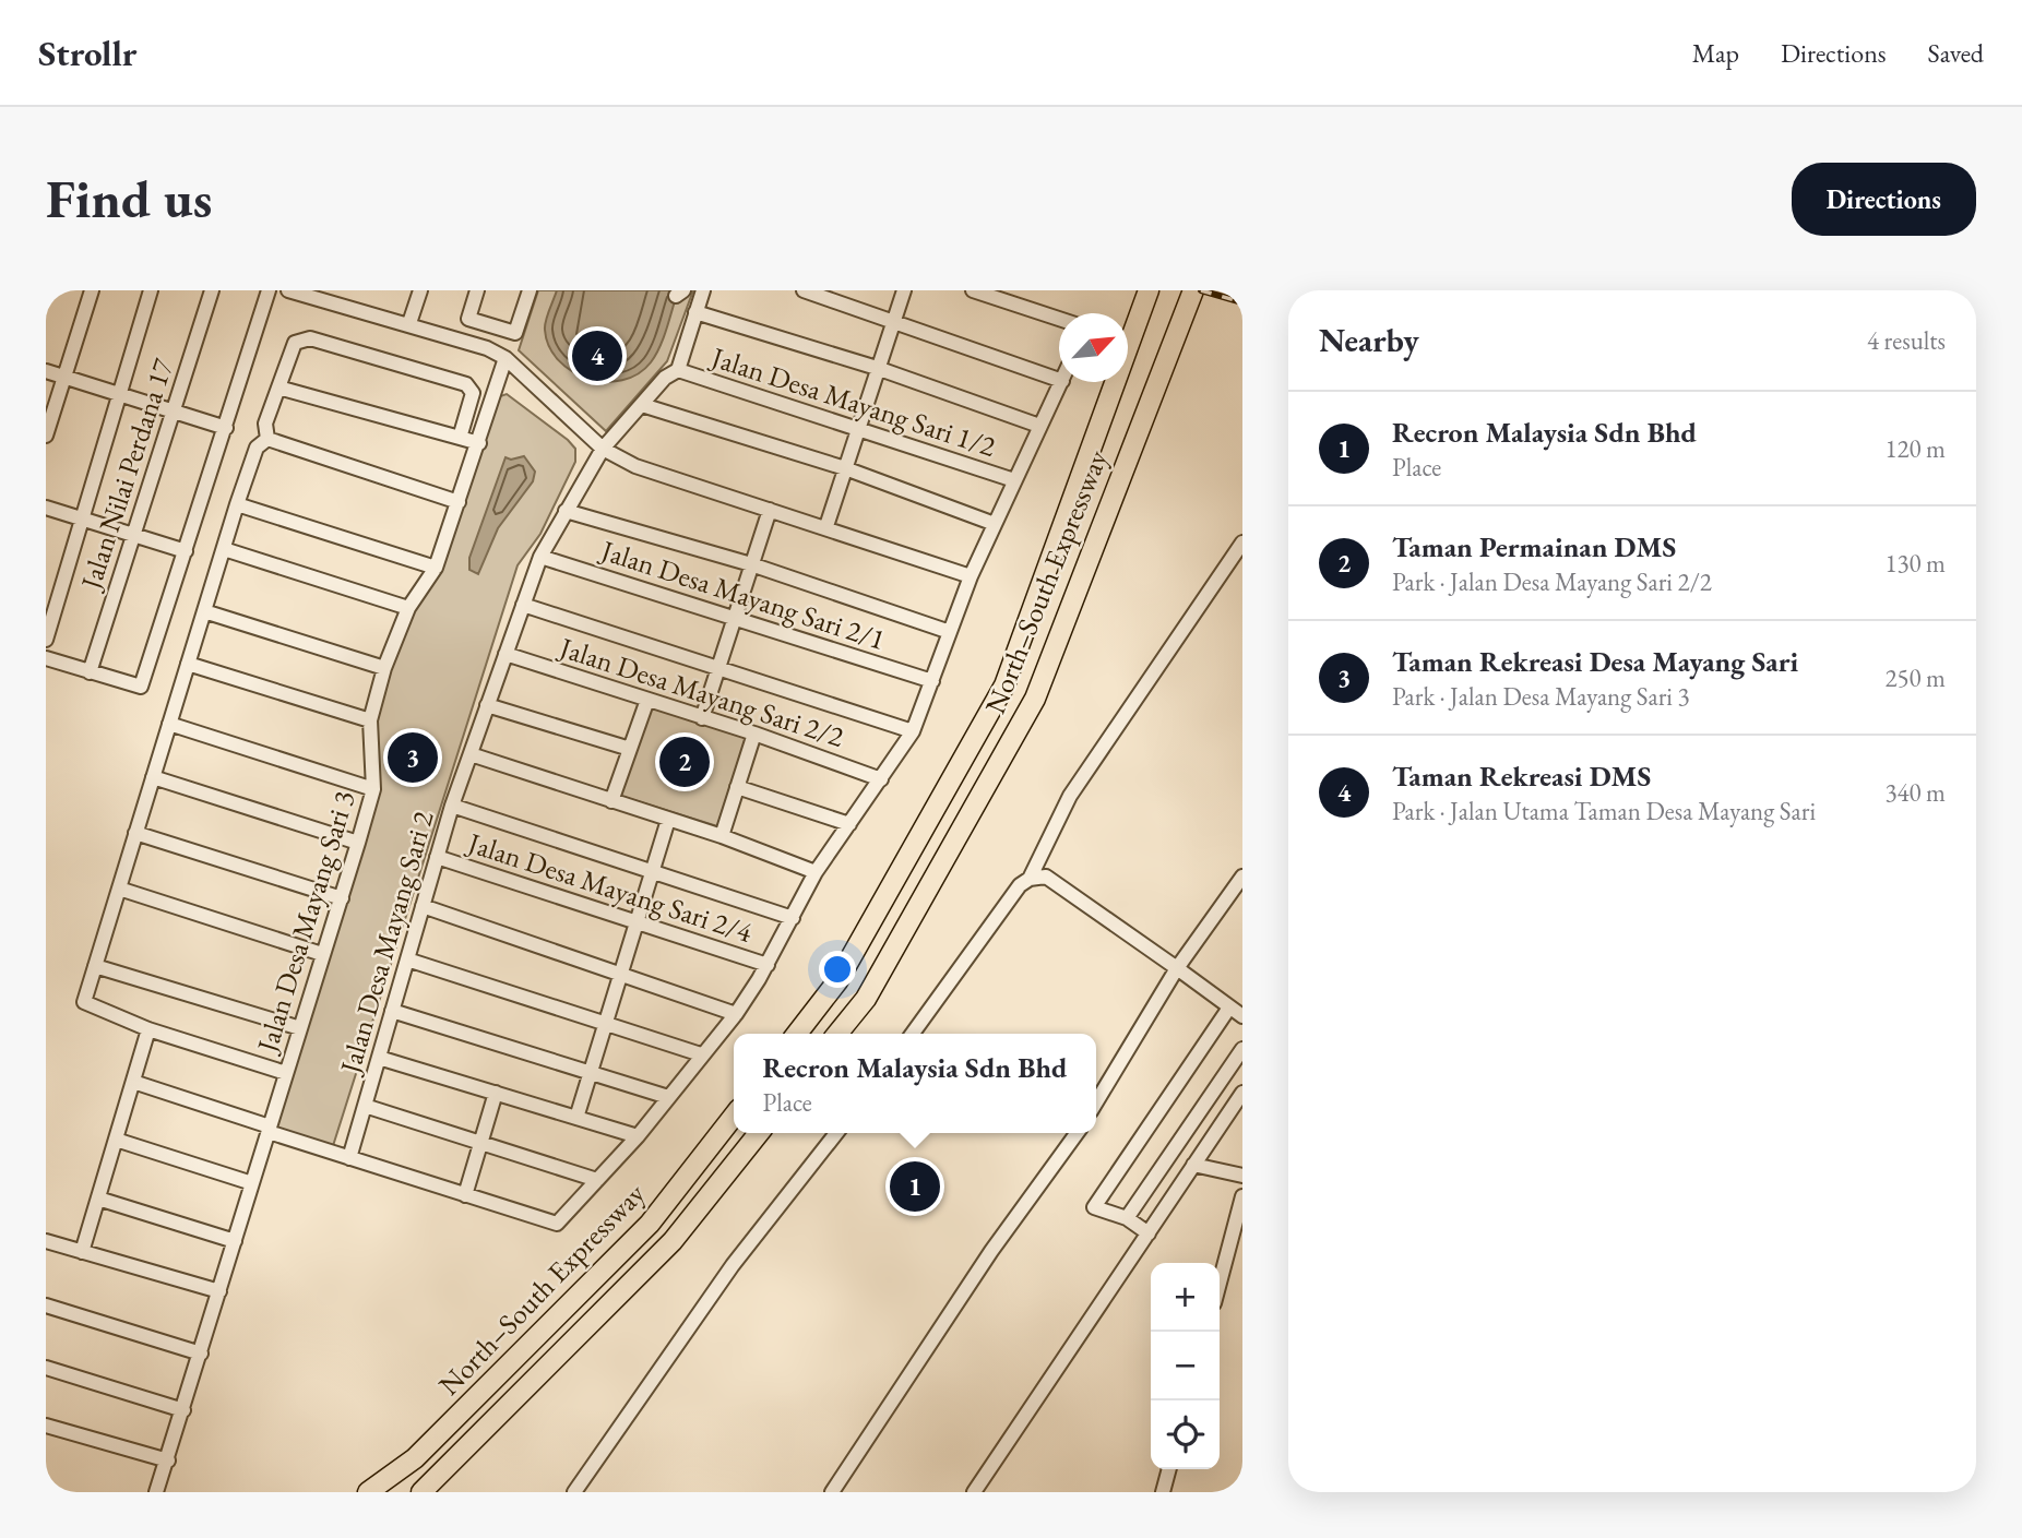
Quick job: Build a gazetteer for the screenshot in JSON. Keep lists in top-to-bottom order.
{
  "streets": {
    "highway": ["North–South Expressway"],
    "street": [
      "Jalan Desa Mayang Sari 1/2",
      "Jalan Nilai Perdana 17",
      "Jalan Desa Mayang Sari 2/1",
      "Jalan Desa Mayang Sari 2/2",
      "Jalan Desa Mayang Sari 2/4",
      "Jalan Desa Mayang Sari 3",
      "Jalan Desa Mayang Sari 2"
    ]
  },
  "crossings": [
    ["Jalan Desa Mayang Sari 1/2", "Jalan Desa Mayang Sari 2"],
    ["Jalan Desa Mayang Sari 2/1", "Jalan Desa Mayang Sari 2"],
    ["Jalan Desa Mayang Sari 2/2", "Jalan Desa Mayang Sari 2"],
    ["Jalan Desa Mayang Sari 2/4", "Jalan Desa Mayang Sari 2"]
  ],
  "north": "top right",
  "page": {
    "header": "Strollr",
    "nav": ["Map", "Directions", "Saved"],
    "buttons": "Directions",
    "title": "Find us",
    "heading": ["Nearby", "4 results"],
    "pins": [
      "4",
      "3",
      "2",
      "1"
    ],
    "list": [
      {
        "mark": "1",
        "name": "Recron Malaysia Sdn Bhd",
        "note": "Place",
        "value": "120 m"
      },
      {
        "mark": "2",
        "name": "Taman Permainan DMS",
        "note": "Park · Jalan Desa Mayang Sari 2/2",
        "value": "130 m"
      },
      {
        "mark": "3",
        "name": "Taman Rekreasi Desa Mayang Sari",
        "note": "Park · Jalan Desa Mayang Sari 3",
        "value": "250 m"
      },
      {
        "mark": "4",
        "name": "Taman Rekreasi DMS",
        "note": "Park · Jalan Utama Taman Desa Mayang Sari",
        "value": "340 m"
      }
    ],
    "popup": ["Recron Malaysia Sdn Bhd", "Place"],
    "map_buttons": ["+", "−"]
  }
}
